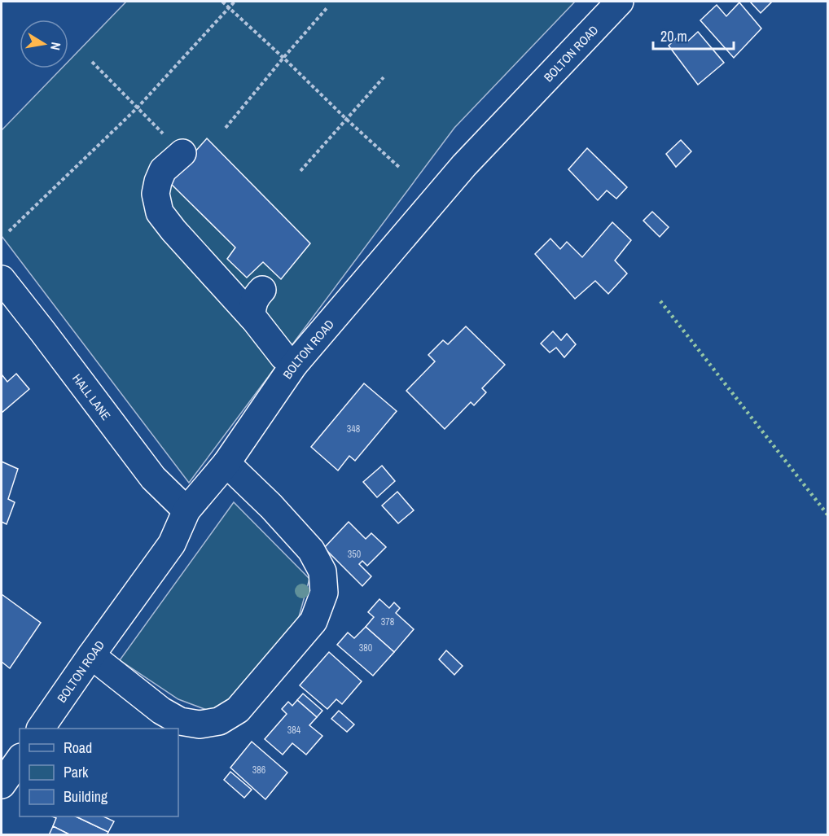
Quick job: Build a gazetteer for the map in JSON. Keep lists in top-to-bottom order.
{
  "streets": {
    "main road": ["BOLTON ROAD", "HALL LANE"]
  },
  "crossings": [
    ["BOLTON ROAD", "HALL LANE"]
  ],
  "house_numbers": [
    "348",
    "350",
    "378",
    "380",
    "384",
    "386"
  ],
  "legend": ["Road", "Park", "Building"],
  "scale_bar": "20 m",
  "north": "right"
}
